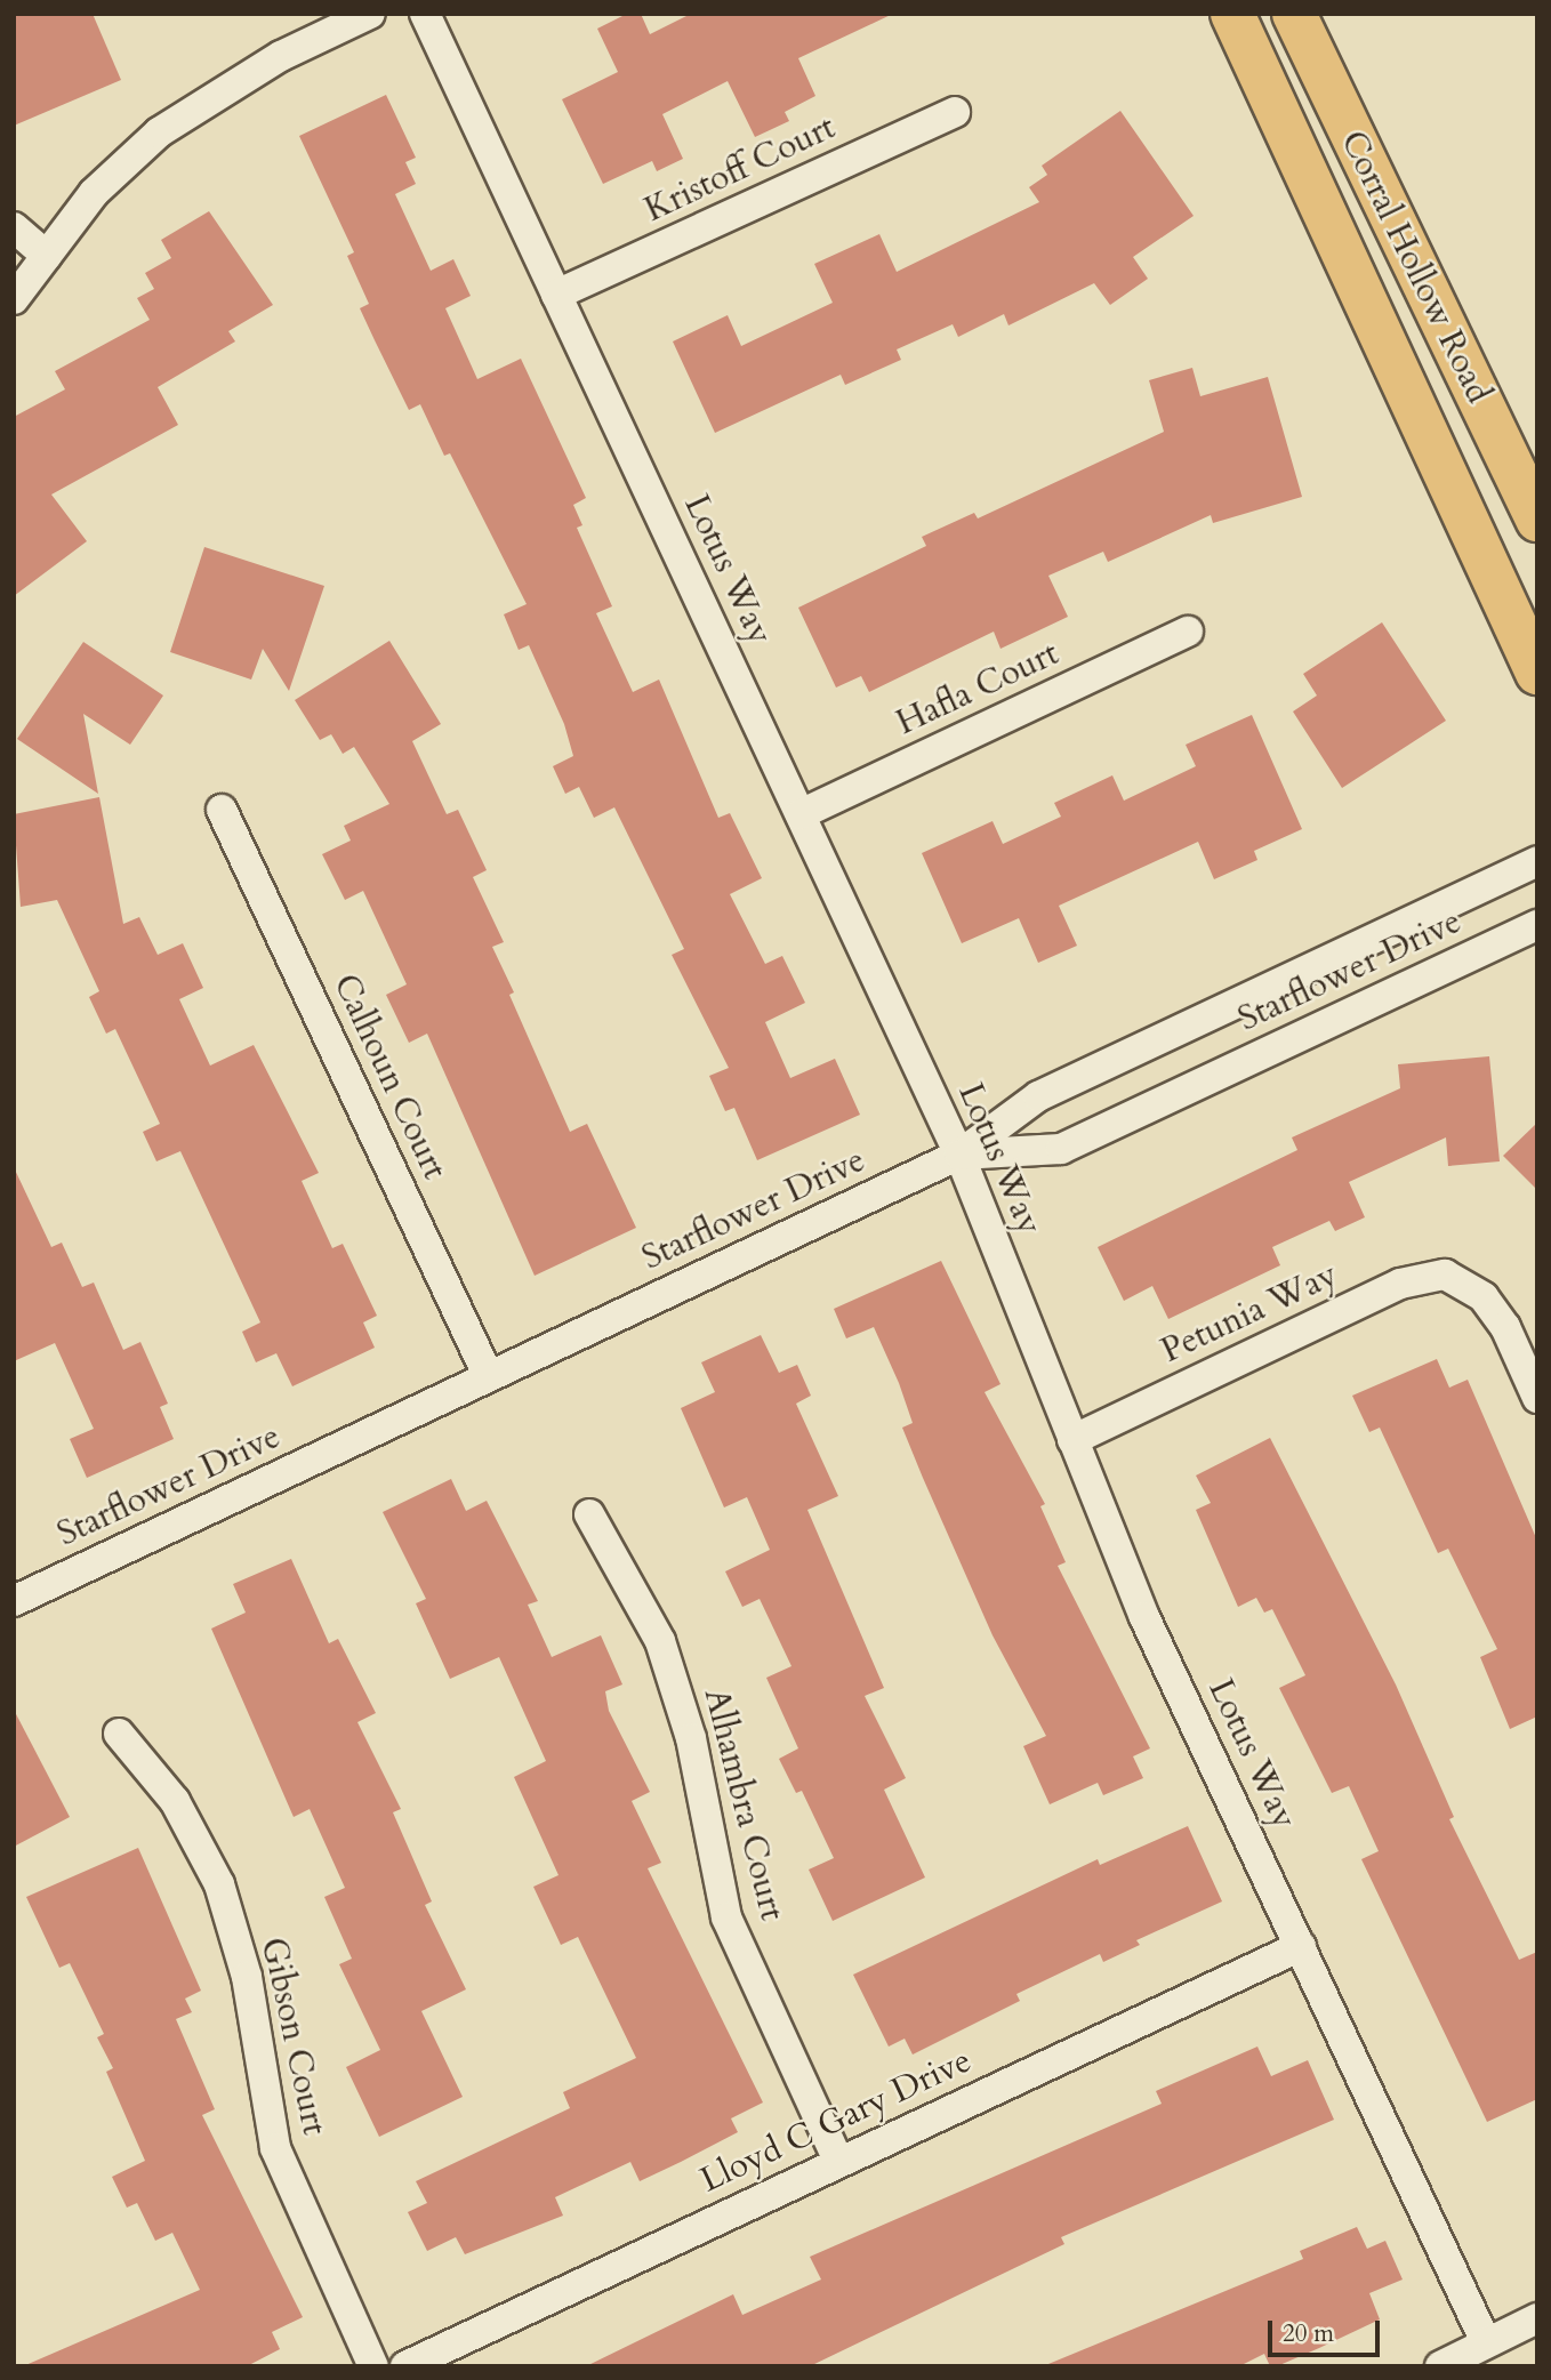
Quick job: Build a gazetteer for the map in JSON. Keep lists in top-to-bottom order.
{
  "streets": {
    "main road": ["Corral Hollow Road"],
    "street": [
      "Kristoff Court",
      "Lotus Way",
      "Hafla Court",
      "Starflower Drive",
      "Calhoun Court",
      "Petunia Way",
      "Alhambra Court",
      "Gibson Court",
      "Lloyd C Gary Drive"
    ]
  },
  "crossings": [
    ["Kristoff Court", "Lotus Way"],
    ["Lotus Way", "Hafla Court"],
    ["Lotus Way", "Starflower Drive"],
    ["Lotus Way", "Petunia Way"],
    ["Lotus Way", "Lloyd C Gary Drive"],
    ["Starflower Drive", "Calhoun Court"],
    ["Alhambra Court", "Lloyd C Gary Drive"]
  ],
  "scale_bar": "20 m"
}
